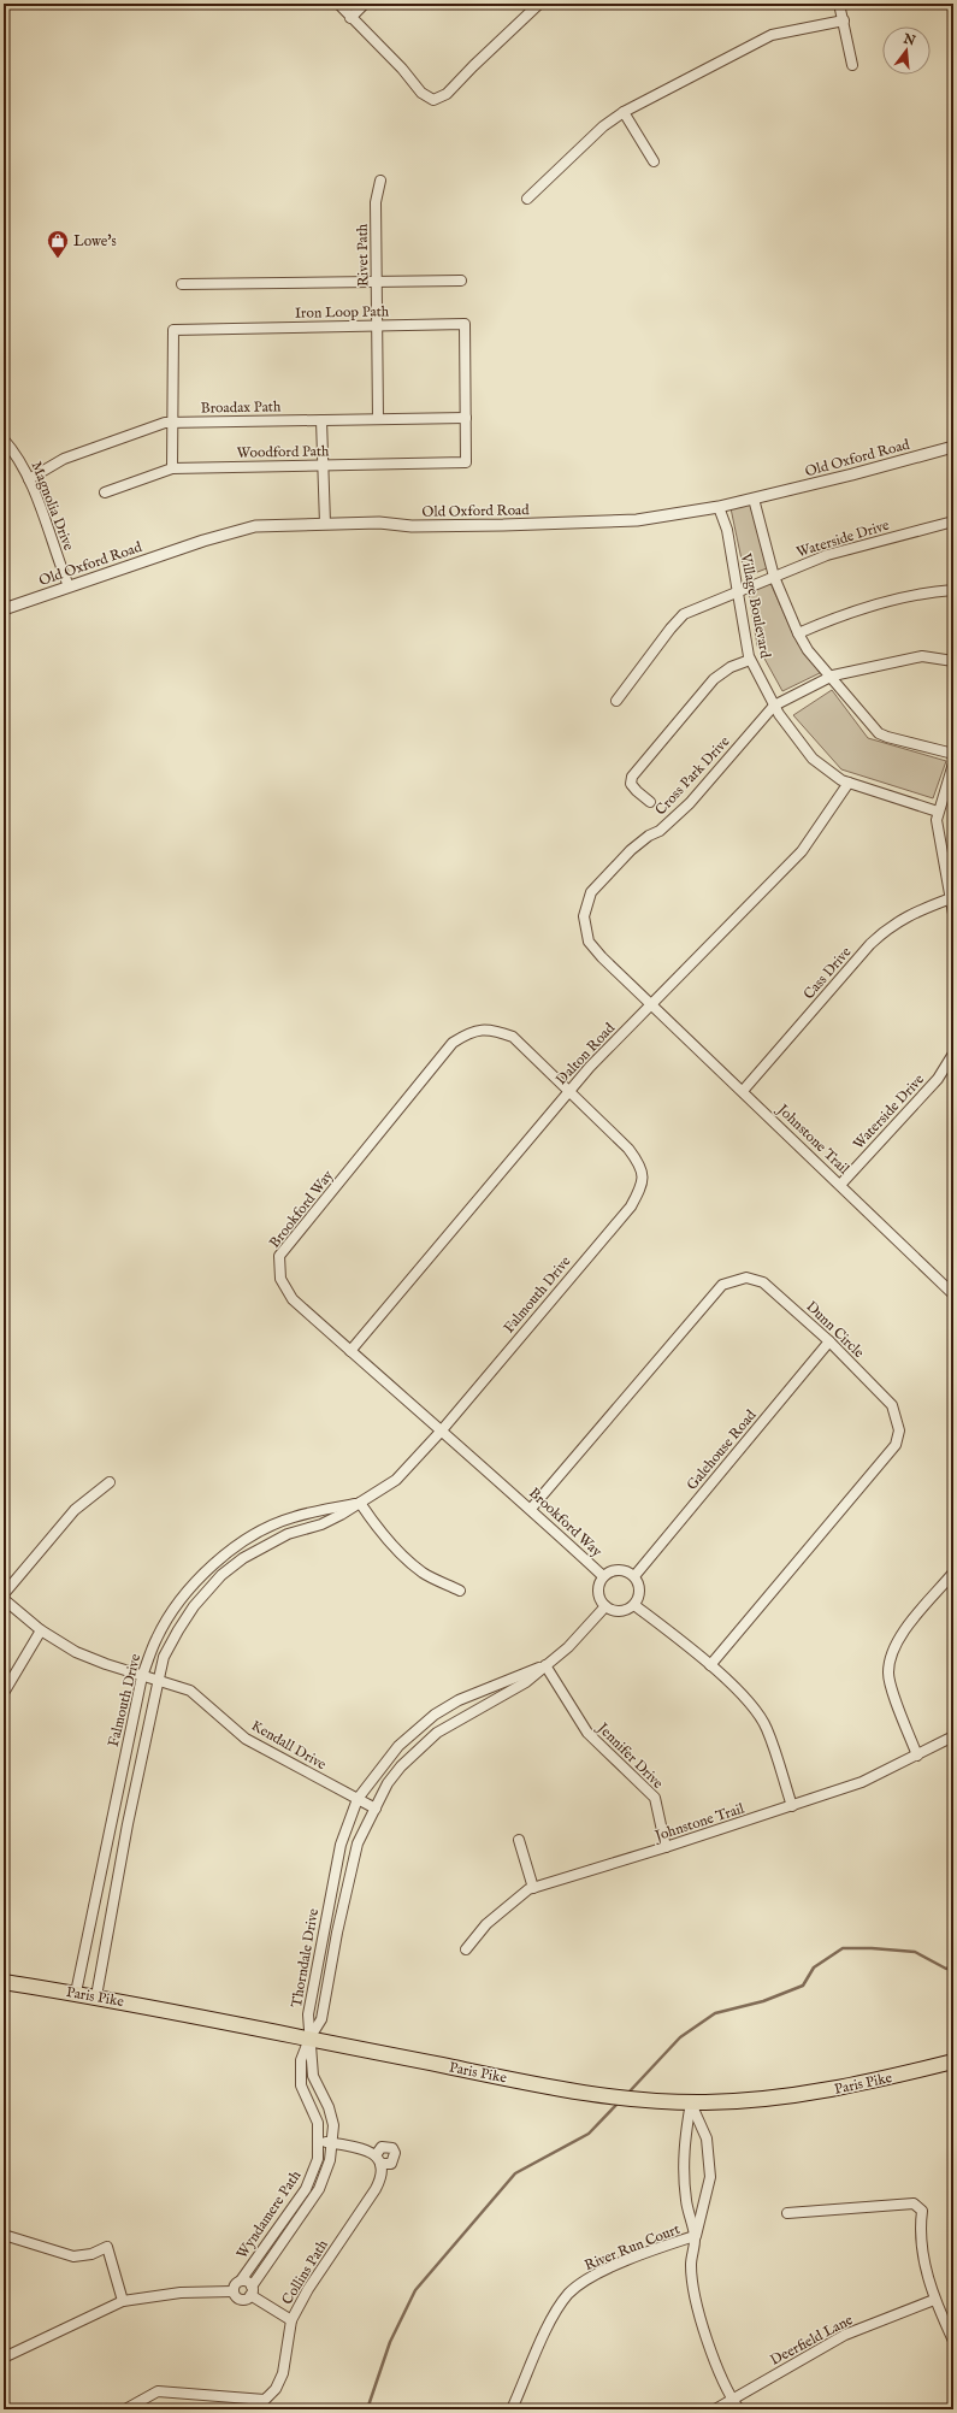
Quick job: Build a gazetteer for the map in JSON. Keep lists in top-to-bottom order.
{
  "streets": {
    "main road": ["Paris Pike"],
    "street": [
      "Rivet Path",
      "Iron Loop Path",
      "Broadax Path",
      "Woodford Path",
      "Old Oxford Road",
      "Magnolia Drive",
      "Waterside Drive",
      "Village Boulevard",
      "Cross Park Drive",
      "Cass Drive",
      "Dalton Road",
      "Johnstone Trail",
      "Brookford Way",
      "Falmouth Drive",
      "Dunn Circle",
      "Galehouse Road",
      "Kendall Drive",
      "Jennifer Drive",
      "Thorndale Drive",
      "Wyndamere Path",
      "River Run Court",
      "Collins Path",
      "Deerfield Lane"
    ]
  },
  "crossings": [
    ["Rivet Path", "Iron Loop Path"],
    ["Rivet Path", "Broadax Path"],
    ["Iron Loop Path", "Broadax Path"],
    ["Iron Loop Path", "Woodford Path"],
    ["Broadax Path", "Magnolia Drive"],
    ["Old Oxford Road", "Magnolia Drive"],
    ["Old Oxford Road", "Village Boulevard"],
    ["Waterside Drive", "Village Boulevard"],
    ["Waterside Drive", "Johnstone Trail"],
    ["Village Boulevard", "Cross Park Drive"],
    ["Village Boulevard", "Dalton Road"],
    ["Cross Park Drive", "Dalton Road"],
    ["Cross Park Drive", "Johnstone Trail"],
    ["Cass Drive", "Johnstone Trail"],
    ["Dalton Road", "Johnstone Trail"],
    ["Dalton Road", "Brookford Way"],
    ["Dalton Road", "Falmouth Drive"],
    ["Johnstone Trail", "Jennifer Drive"],
    ["Brookford Way", "Falmouth Drive"],
    ["Brookford Way", "Dunn Circle"],
    ["Brookford Way", "Galehouse Road"],
    ["Brookford Way", "Thorndale Drive"],
    ["Falmouth Drive", "Kendall Drive"],
    ["Falmouth Drive", "Paris Pike"],
    ["Dunn Circle", "Galehouse Road"],
    ["Galehouse Road", "Thorndale Drive"],
    ["Kendall Drive", "Thorndale Drive"],
    ["Jennifer Drive", "Thorndale Drive"],
    ["Thorndale Drive", "Paris Pike"],
    ["Thorndale Drive", "Wyndamere Path"],
    ["Paris Pike", "Wyndamere Path"],
    ["Wyndamere Path", "Collins Path"]
  ],
  "places": {
    "shop": ["Lowe's"]
  },
  "north": "top"
}
